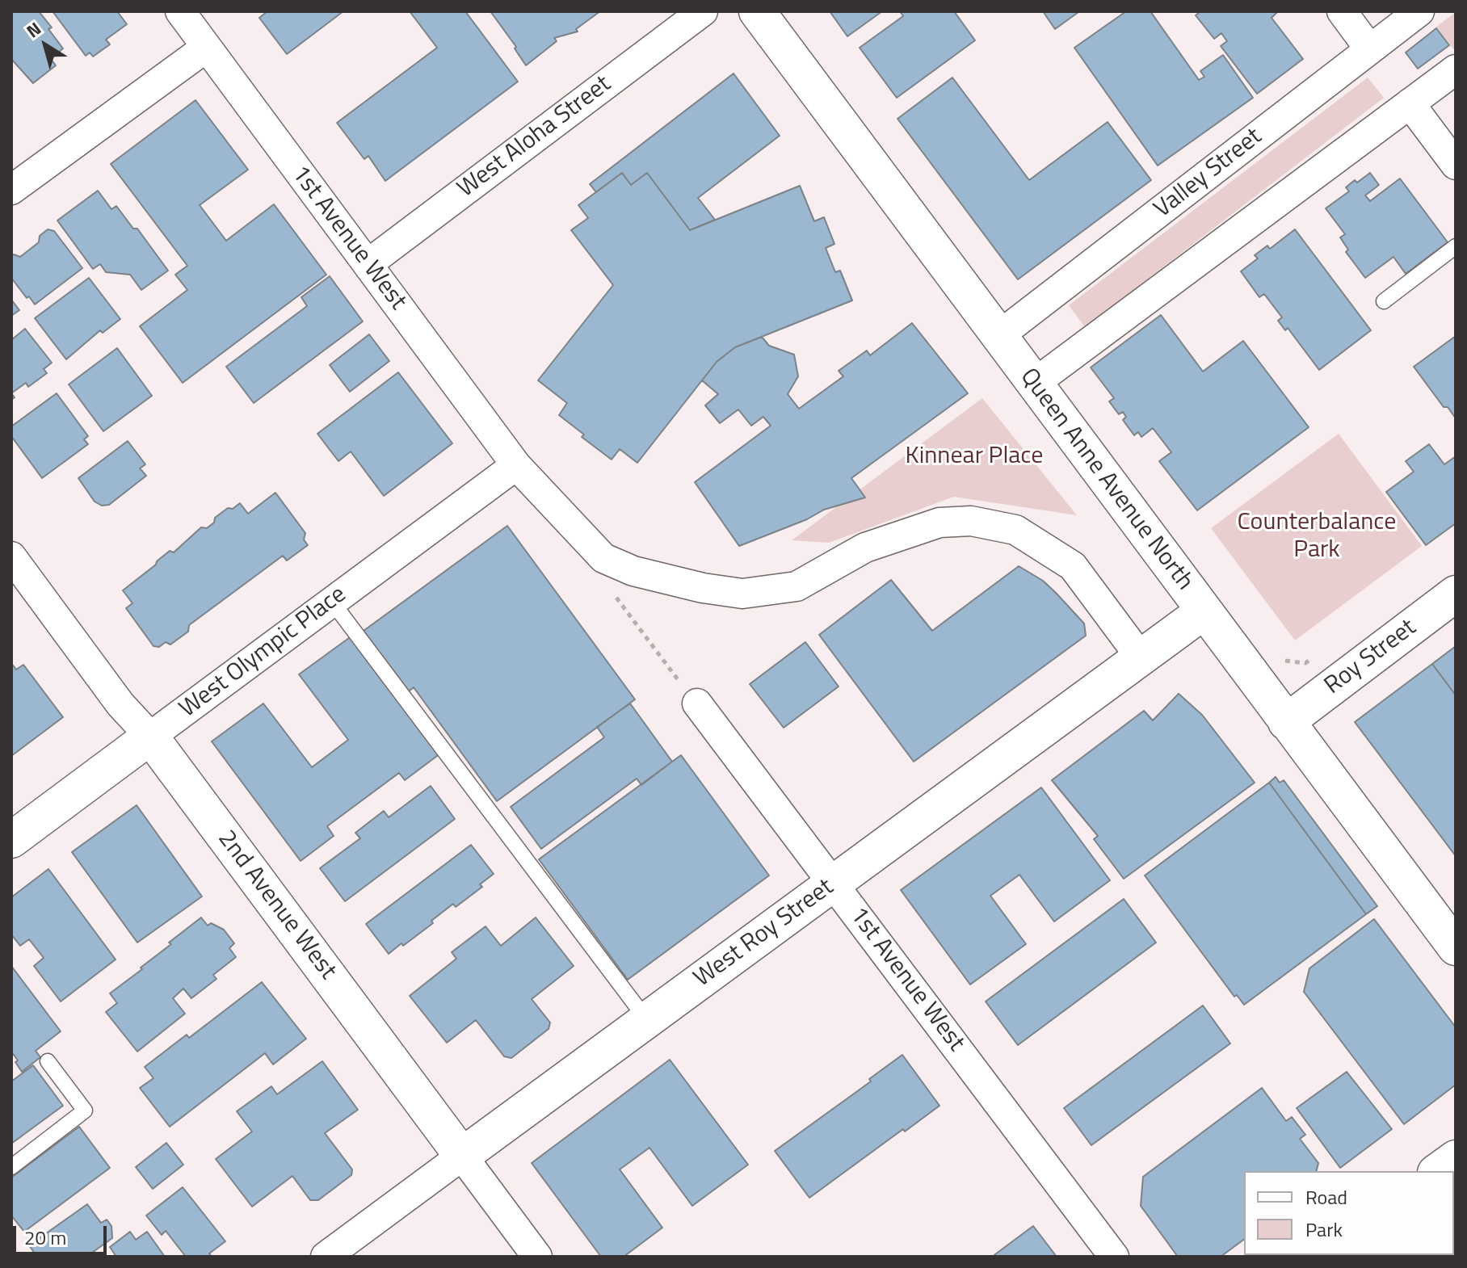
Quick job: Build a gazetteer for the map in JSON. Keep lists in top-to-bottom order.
{
  "streets": {
    "street": [
      "West Aloha Street",
      "Valley Street",
      "1st Avenue West",
      "Queen Anne Avenue North",
      "West Olympic Place",
      "Roy Street",
      "2nd Avenue West",
      "West Roy Street"
    ]
  },
  "crossings": [
    ["West Aloha Street", "1st Avenue West"],
    ["Valley Street", "Queen Anne Avenue North"],
    ["1st Avenue West", "West Olympic Place"],
    ["1st Avenue West", "West Roy Street"],
    ["Queen Anne Avenue North", "Roy Street"],
    ["Queen Anne Avenue North", "West Roy Street"],
    ["West Olympic Place", "2nd Avenue West"],
    ["2nd Avenue West", "West Roy Street"]
  ],
  "parks": ["Kinnear Place", "Counterbalance Park"],
  "legend": ["Road", "Park"],
  "scale_bar": "20 m",
  "north": "top left"
}
